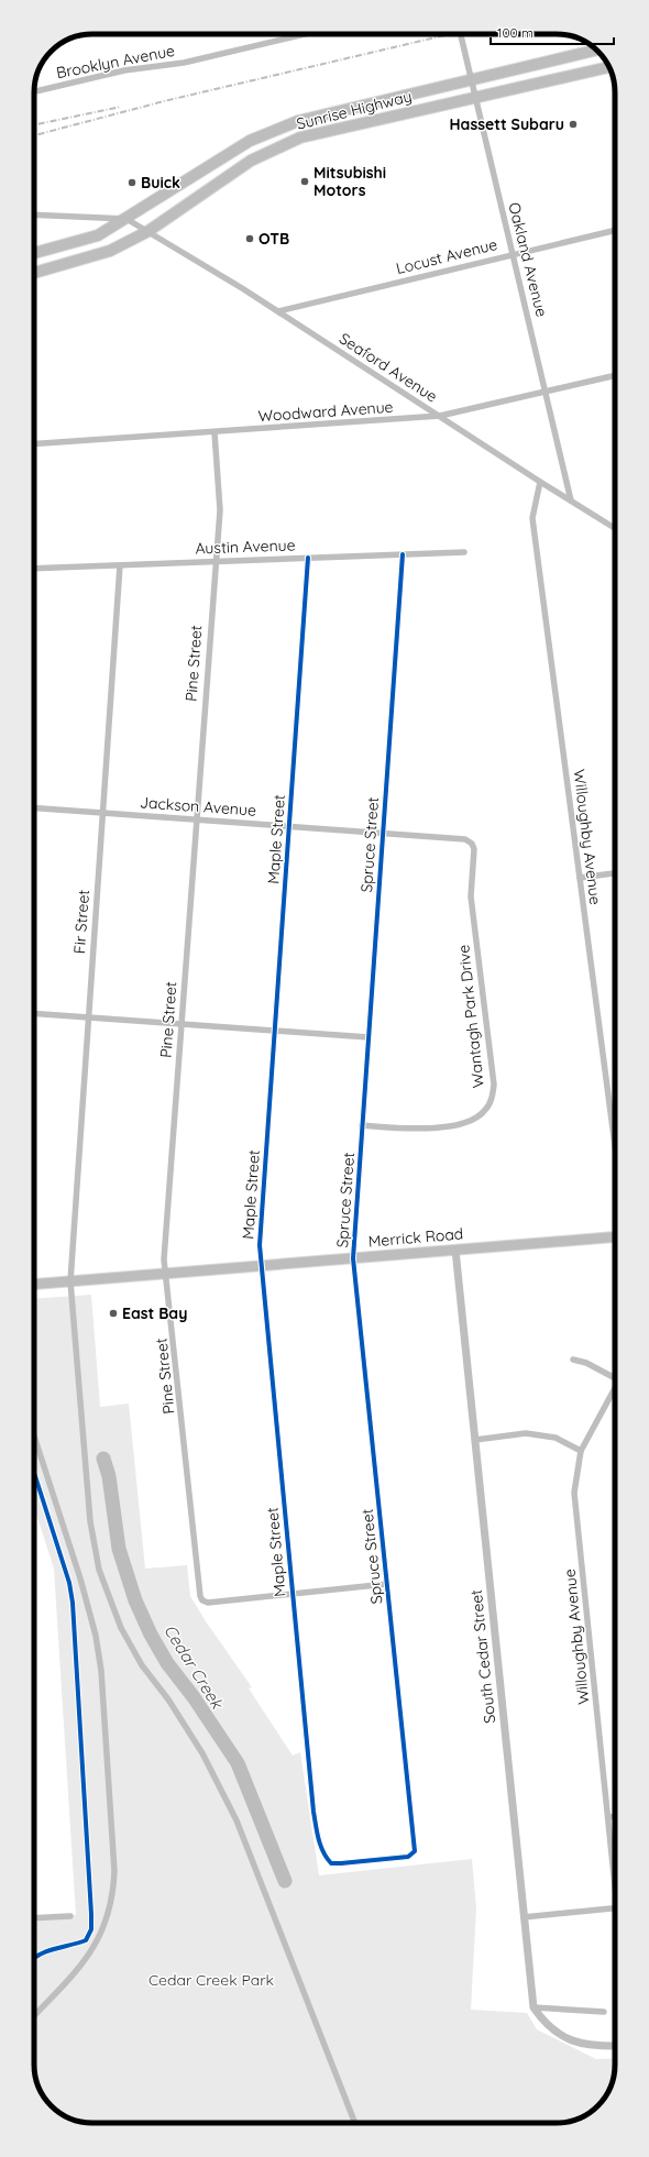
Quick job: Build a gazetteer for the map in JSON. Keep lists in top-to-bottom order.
{
  "streets": {
    "highway": ["Sunrise Highway"],
    "main road": ["Merrick Road"],
    "street": [
      "Brooklyn Avenue",
      "Locust Avenue",
      "Oakland Avenue",
      "Seaford Avenue",
      "Woodward Avenue",
      "Austin Avenue",
      "Pine Street",
      "Jackson Avenue",
      "Willoughby Avenue",
      "Maple Street",
      "Spruce Street",
      "Fir Street",
      "Wantagh Park Drive",
      "South Cedar Street"
    ]
  },
  "crossings": [
    ["Sunrise Highway", "Oakland Avenue"],
    ["Sunrise Highway", "Seaford Avenue"],
    ["Locust Avenue", "Oakland Avenue"],
    ["Locust Avenue", "Seaford Avenue"],
    ["Oakland Avenue", "Seaford Avenue"],
    ["Oakland Avenue", "Woodward Avenue"],
    ["Seaford Avenue", "Woodward Avenue"],
    ["Seaford Avenue", "Willoughby Avenue"],
    ["Woodward Avenue", "Pine Street"],
    ["Austin Avenue", "Pine Street"],
    ["Austin Avenue", "Maple Street"],
    ["Austin Avenue", "Spruce Street"],
    ["Austin Avenue", "Fir Street"],
    ["Pine Street", "Jackson Avenue"],
    ["Pine Street", "Maple Street"],
    ["Pine Street", "Merrick Road"],
    ["Jackson Avenue", "Maple Street"],
    ["Jackson Avenue", "Spruce Street"],
    ["Jackson Avenue", "Fir Street"],
    ["Jackson Avenue", "Wantagh Park Drive"],
    ["Maple Street", "Spruce Street"],
    ["Maple Street", "Merrick Road"],
    ["Spruce Street", "Wantagh Park Drive"],
    ["Spruce Street", "Merrick Road"],
    ["Fir Street", "Merrick Road"],
    ["Merrick Road", "South Cedar Street"]
  ],
  "water": ["Cedar Creek"],
  "parks": ["Cedar Creek Park"],
  "places": [
    "Hassett Subaru",
    "Mitsubishi Motors",
    "Buick",
    "OTB",
    "East Bay"
  ],
  "scale_bar": "100 m"
}
